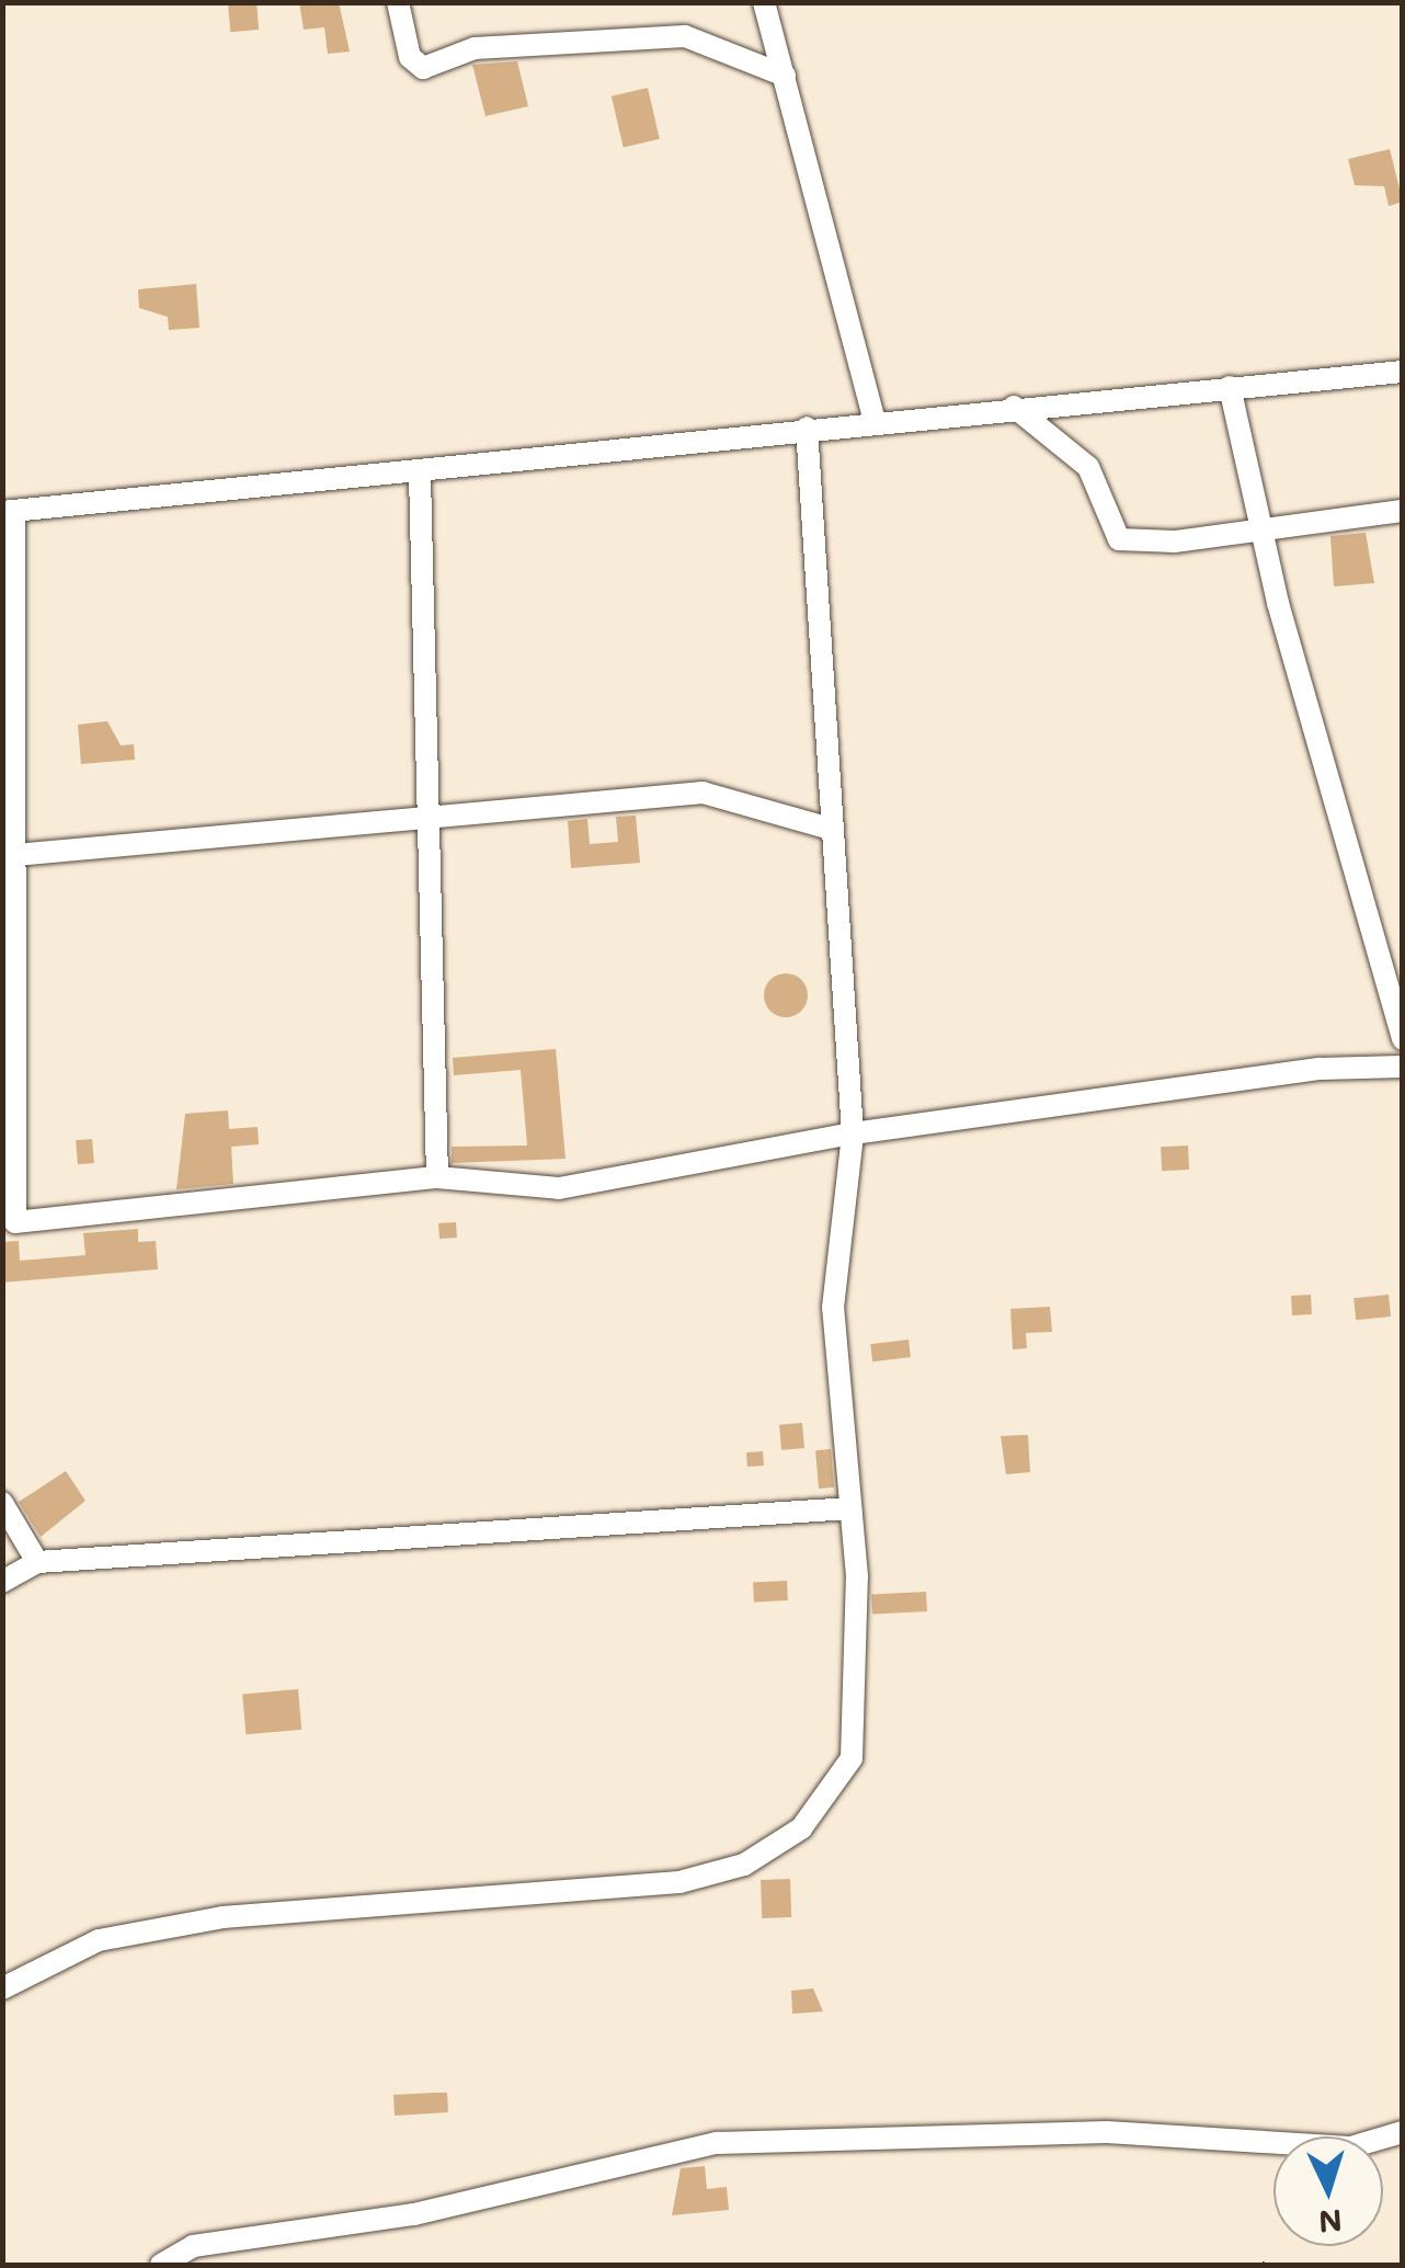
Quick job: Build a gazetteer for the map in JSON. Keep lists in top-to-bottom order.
{
  "north": "bottom"
}
